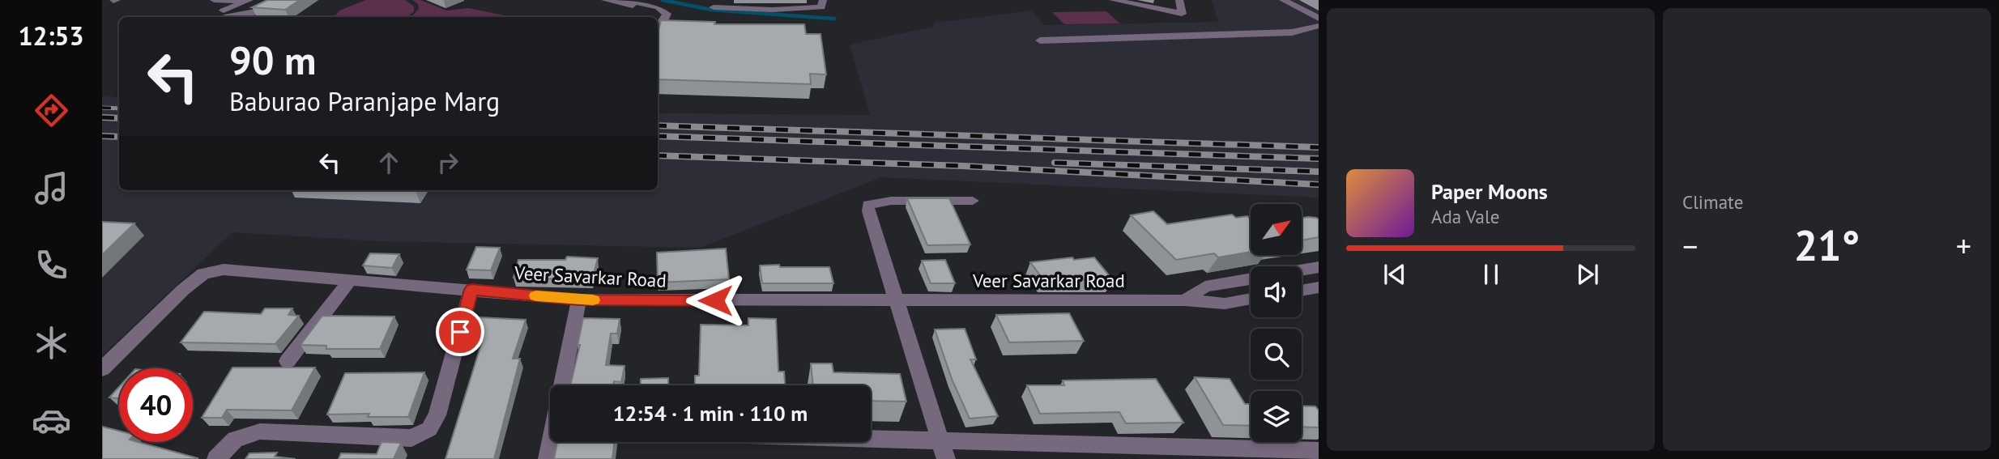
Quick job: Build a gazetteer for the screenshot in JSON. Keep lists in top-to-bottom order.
{
  "streets": {
    "street": ["Veer Savarkar Road"]
  },
  "north": "top right",
  "page": {
    "tabs": "12:53",
    "tile": "Climate",
    "turn": ["90 m", "Baburao Paranjape Marg"],
    "song": ["Paper Moons", "Ada Vale"],
    "heat": ["−", "21°", "+"],
    "limit": "40",
    "trip": "12:54 · 1 min · 110 m"
  }
}
